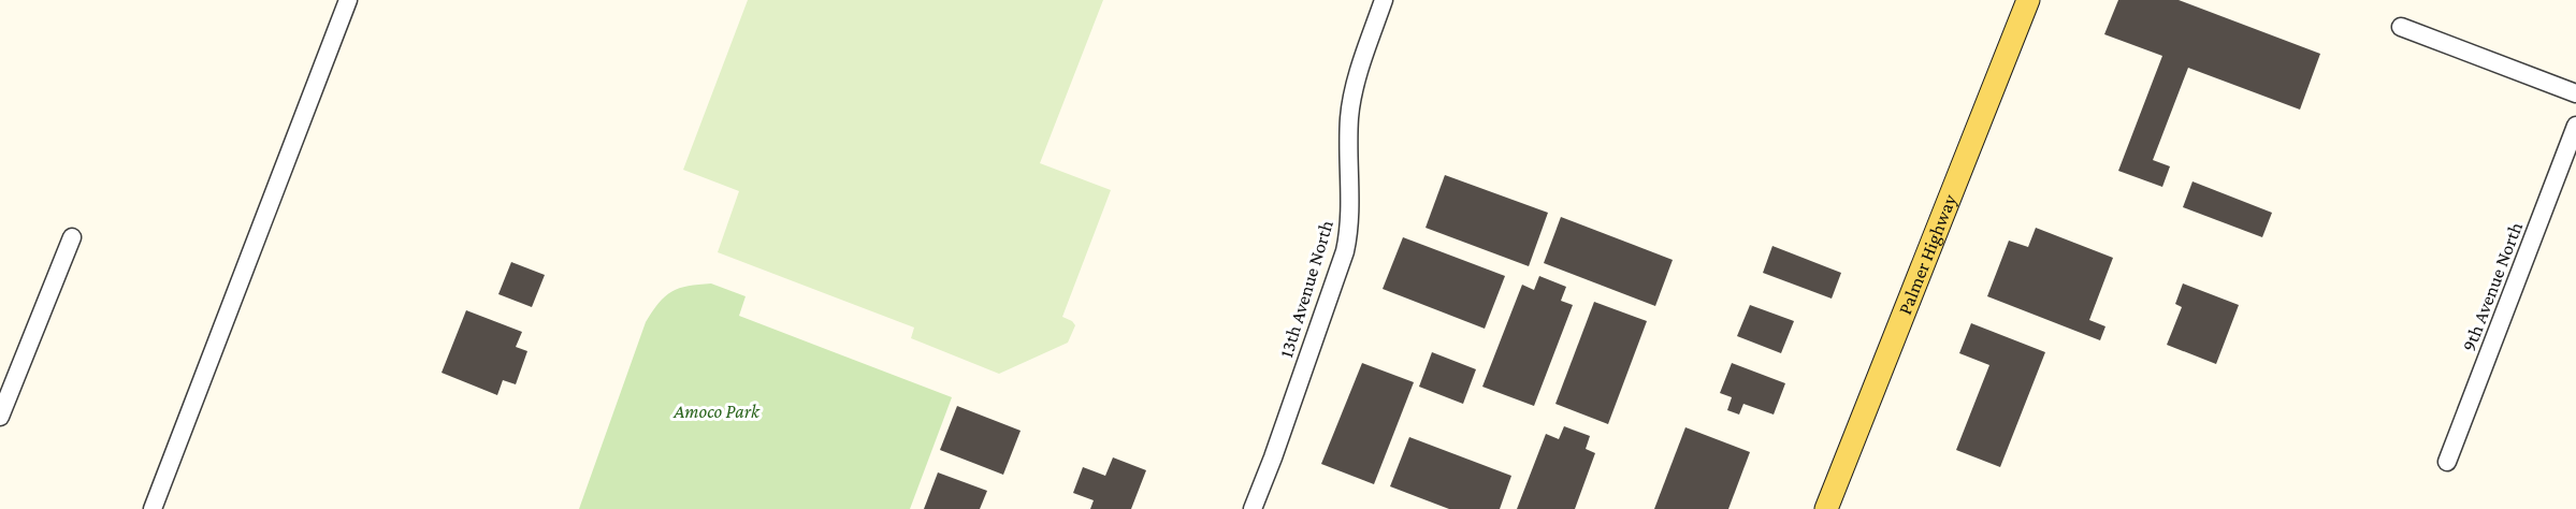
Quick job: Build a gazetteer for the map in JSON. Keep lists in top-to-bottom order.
{
  "streets": {
    "main road": ["Palmer Highway"],
    "street": ["9th Avenue North", "13th Avenue North"]
  },
  "parks": ["Amoco Park"]
}
